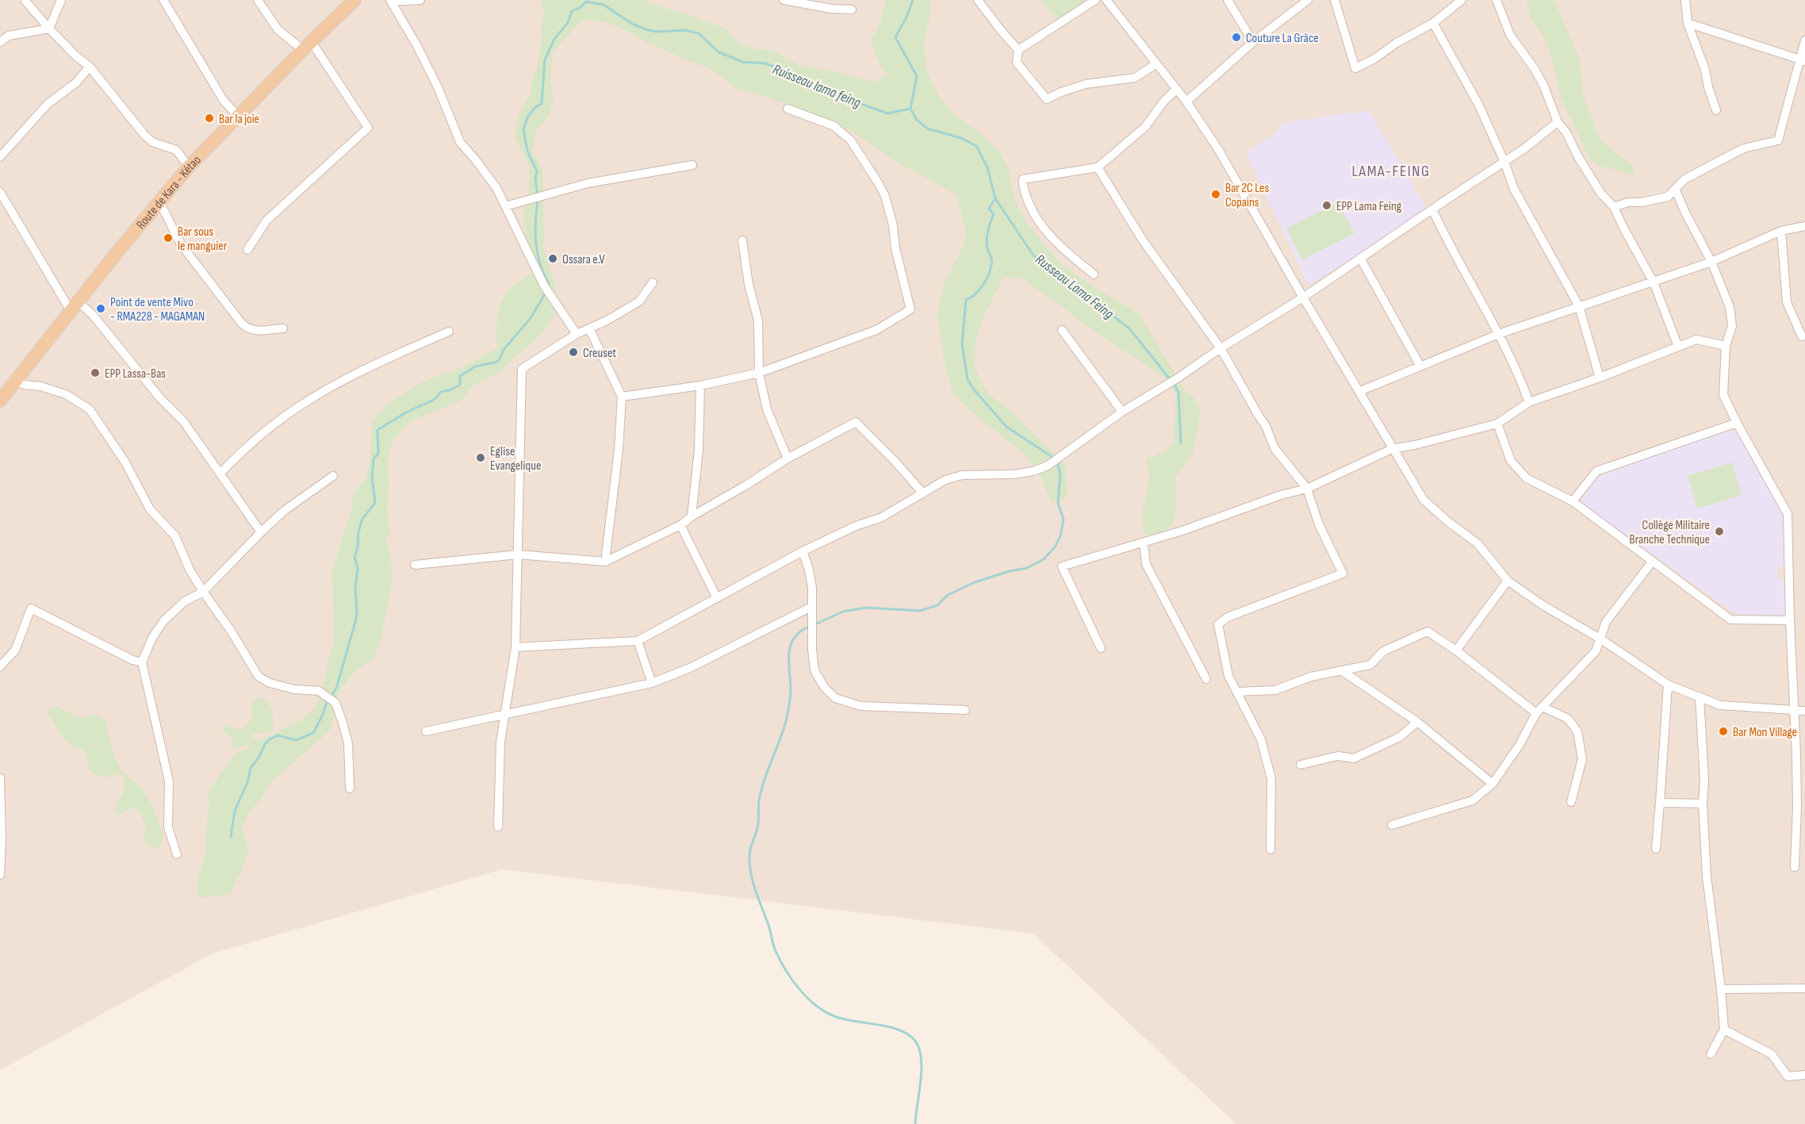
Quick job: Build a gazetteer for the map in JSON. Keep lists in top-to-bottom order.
{
  "streets": {
    "main road": ["Route de Kara - Kétao"]
  },
  "districts": ["LAMA-FEING"],
  "water": ["Ruisseau lama feing", "Russeau Lama Feing"],
  "places": [
    "Couture La Grâce",
    "Bar la joie",
    "Bar 2C Les Copains",
    "EPP Lama Feing",
    "Bar sous le manguier",
    "Ossara e.V",
    "Point de vente Mivo - RMA228 - MAGAMAN",
    "Creuset",
    "EPP Lassa-Bas",
    "Eglise Evangelique",
    "Collège Militaire Branche Technique",
    "Bar Mon Village"
  ]
}
